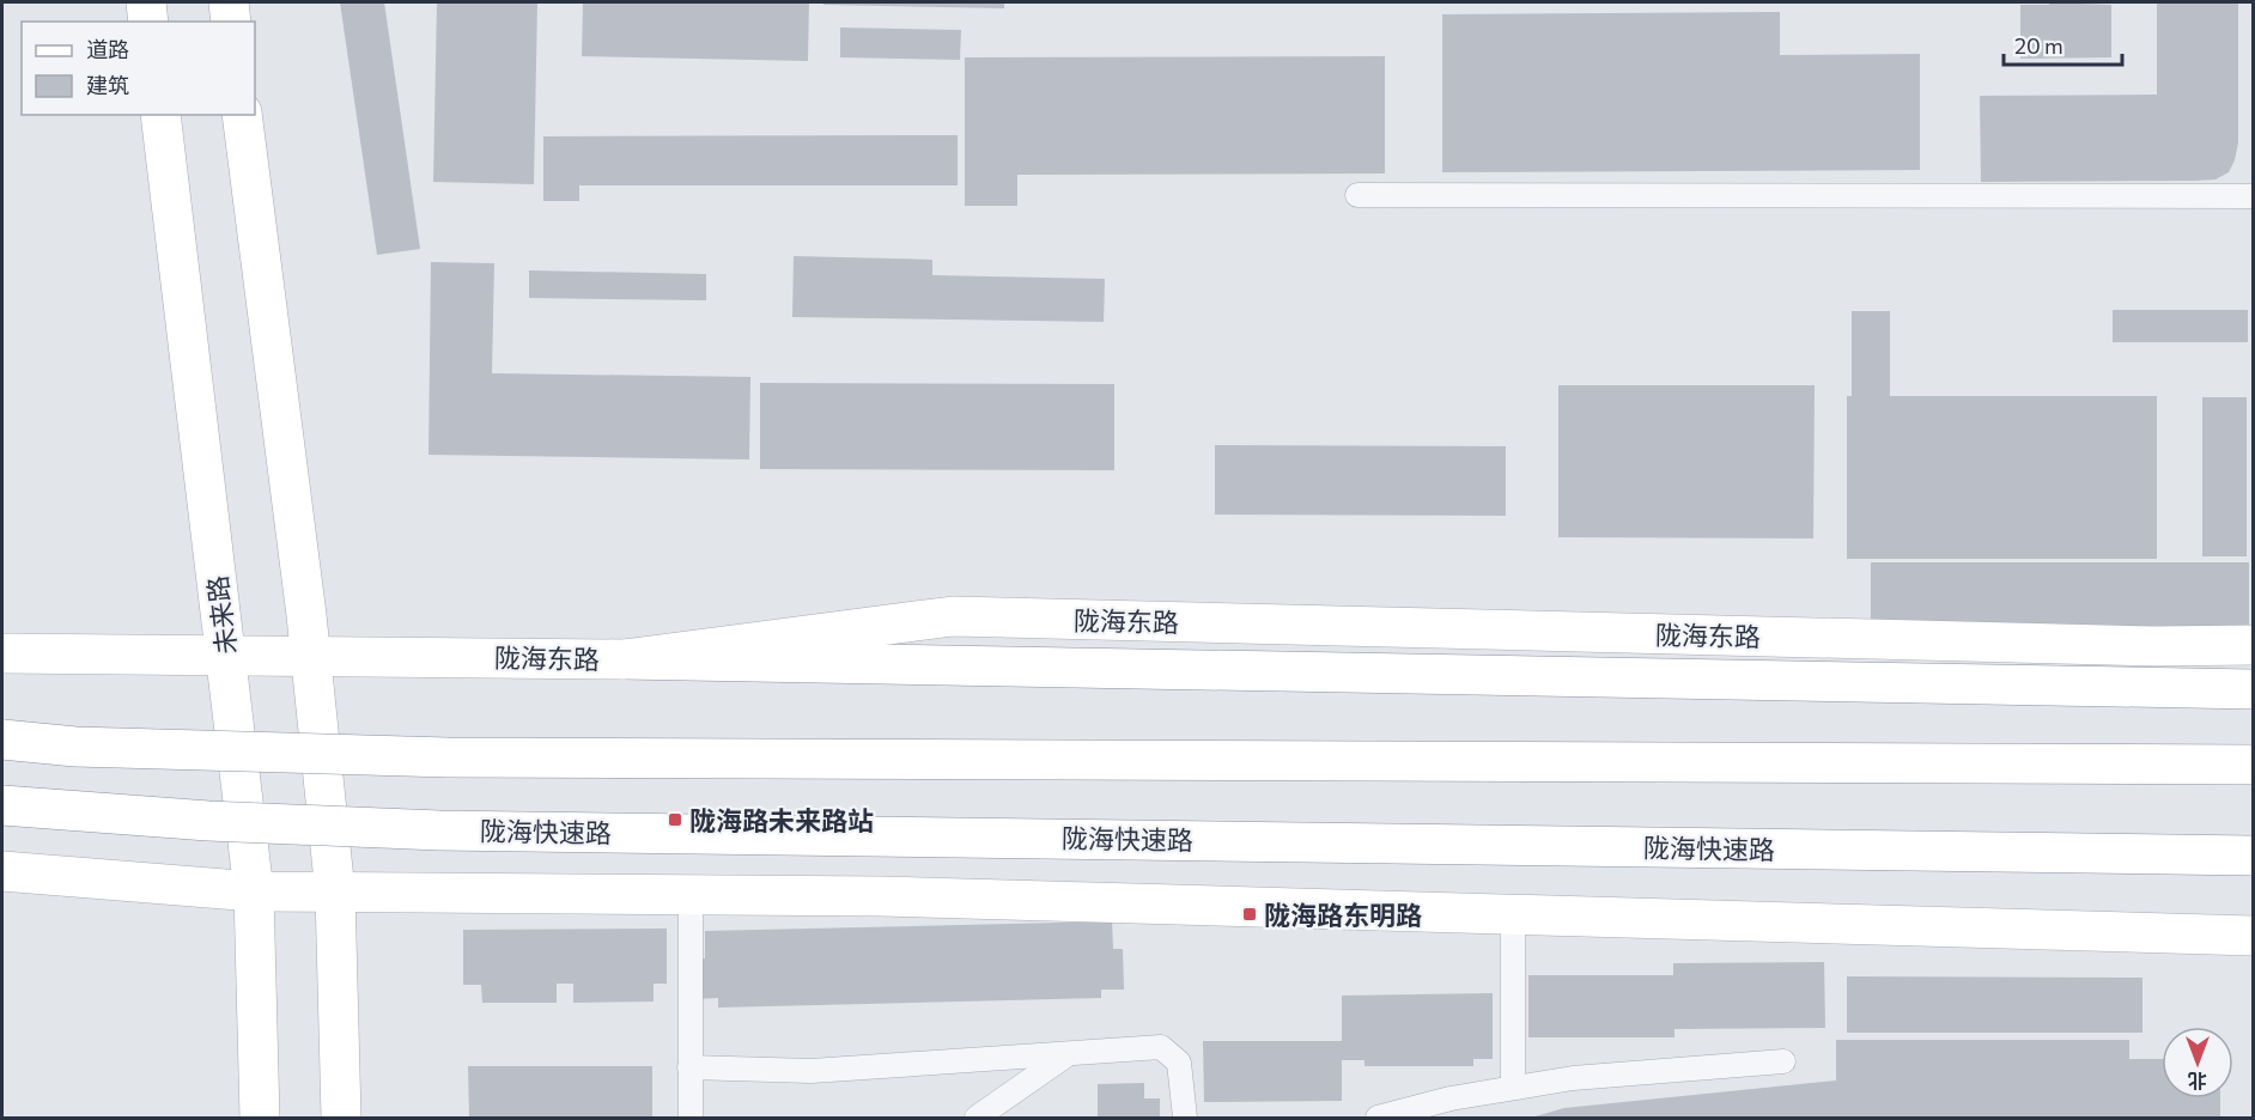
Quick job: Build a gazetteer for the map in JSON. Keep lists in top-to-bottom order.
{
  "streets": {
    "main road": ["未来路", "陇海东路", "陇海快速路"]
  },
  "crossings": [
    ["未来路", "陇海东路"]
  ],
  "places": {
    "transit": ["陇海路未来路站", "陇海路东明路"]
  },
  "legend": ["道路", "建筑"],
  "scale_bar": "20 m",
  "north": "bottom"
}
